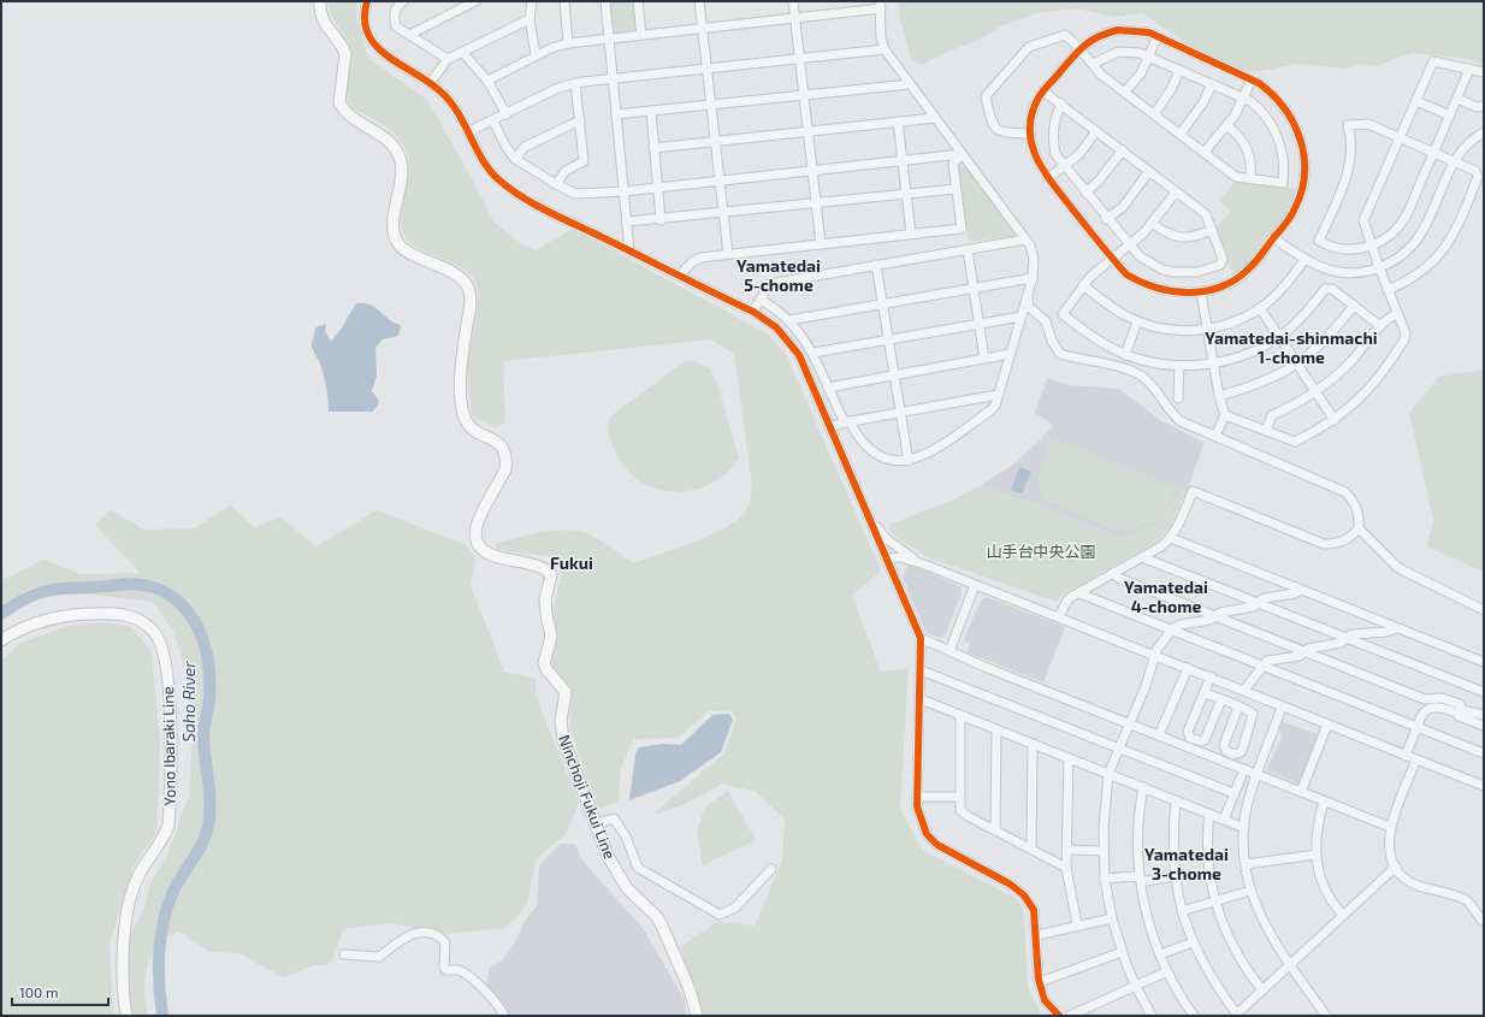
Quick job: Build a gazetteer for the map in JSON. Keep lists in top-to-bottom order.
{
  "streets": {
    "main road": ["Yono Ibaraki Line", "Ninchoji Fukui Line"]
  },
  "districts": [
    "Yamatedai 5-chome",
    "Yamatedai-shinmachi 1-chome",
    "Fukui",
    "Yamatedai 4-chome",
    "Yamatedai 3-chome"
  ],
  "water": ["Saho River"],
  "parks": ["山手台中央公園"],
  "scale_bar": "100 m"
}
